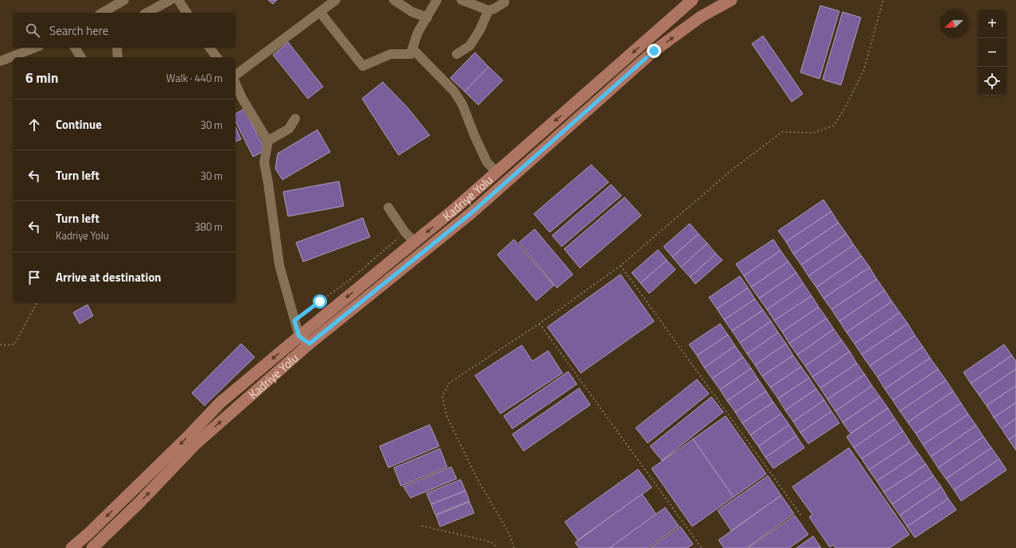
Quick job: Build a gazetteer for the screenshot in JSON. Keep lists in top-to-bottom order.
{
  "streets": {
    "main road": ["Kadriye Yolu"]
  },
  "north": "left",
  "page": {
    "map_buttons": ["+", "−"],
    "search": "Search here",
    "heading": ["6 min", "Walk · 440 m"],
    "list": [
      ["Continue", "30 m"],
      ["Turn left", "30 m"],
      ["Turn left", "Kadriye Yolu", "380 m"],
      "Arrive at destination"
    ]
  }
}
